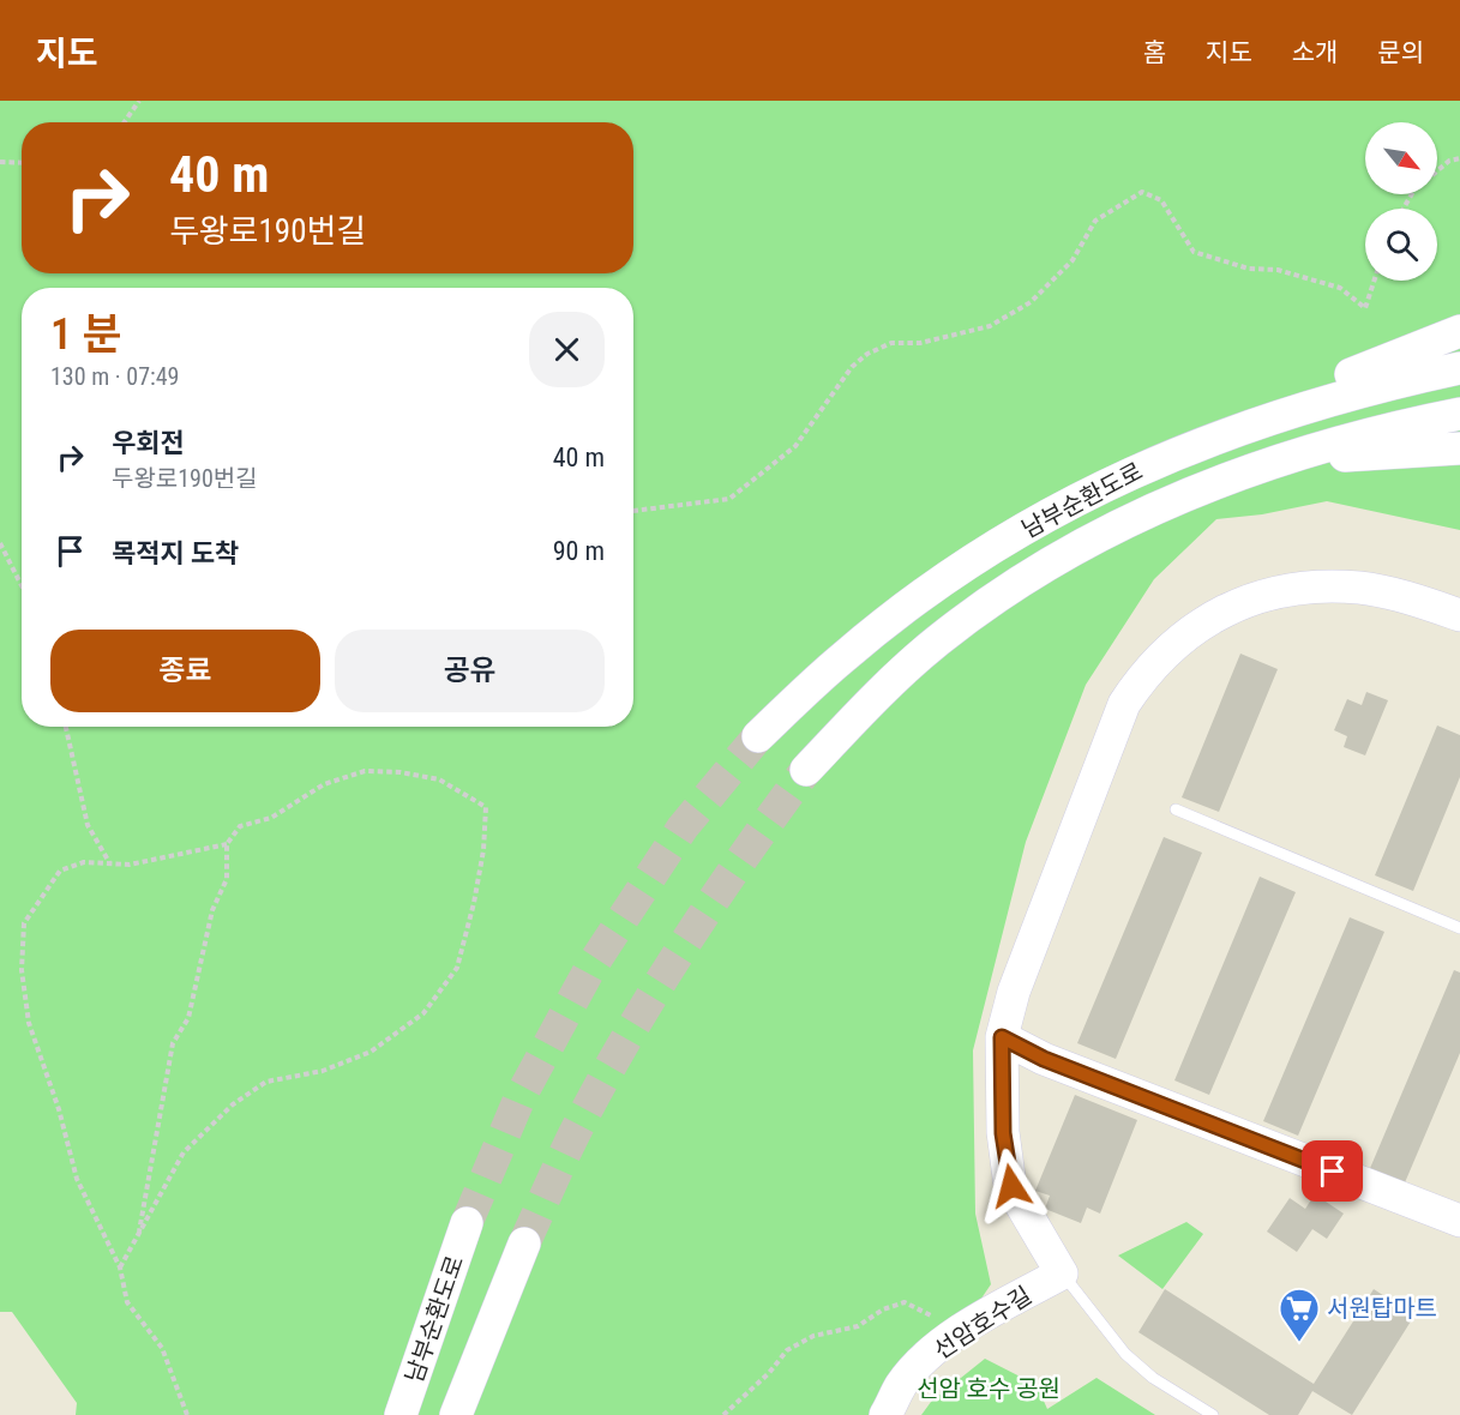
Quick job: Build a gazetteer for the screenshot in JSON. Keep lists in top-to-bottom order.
{
  "streets": {
    "main road": ["남부순환도로", "선암호수길"]
  },
  "parks": ["선암 호수 공원"],
  "places": {
    "supermarket": ["서원탑마트"]
  },
  "north": "bottom right",
  "page": {
    "header": "지도",
    "nav": [
      "홈",
      "지도",
      "소개",
      "문의"
    ],
    "turn": ["40 m", "두왕로190번길"],
    "heading": ["1 분", "130 m · 07:49"],
    "list": [
      {
        "name": "우회전",
        "note": "두왕로190번길",
        "value": "40 m"
      },
      {
        "name": "목적지 도착",
        "value": "90 m"
      }
    ],
    "buttons": ["종료", "공유"]
  }
}
